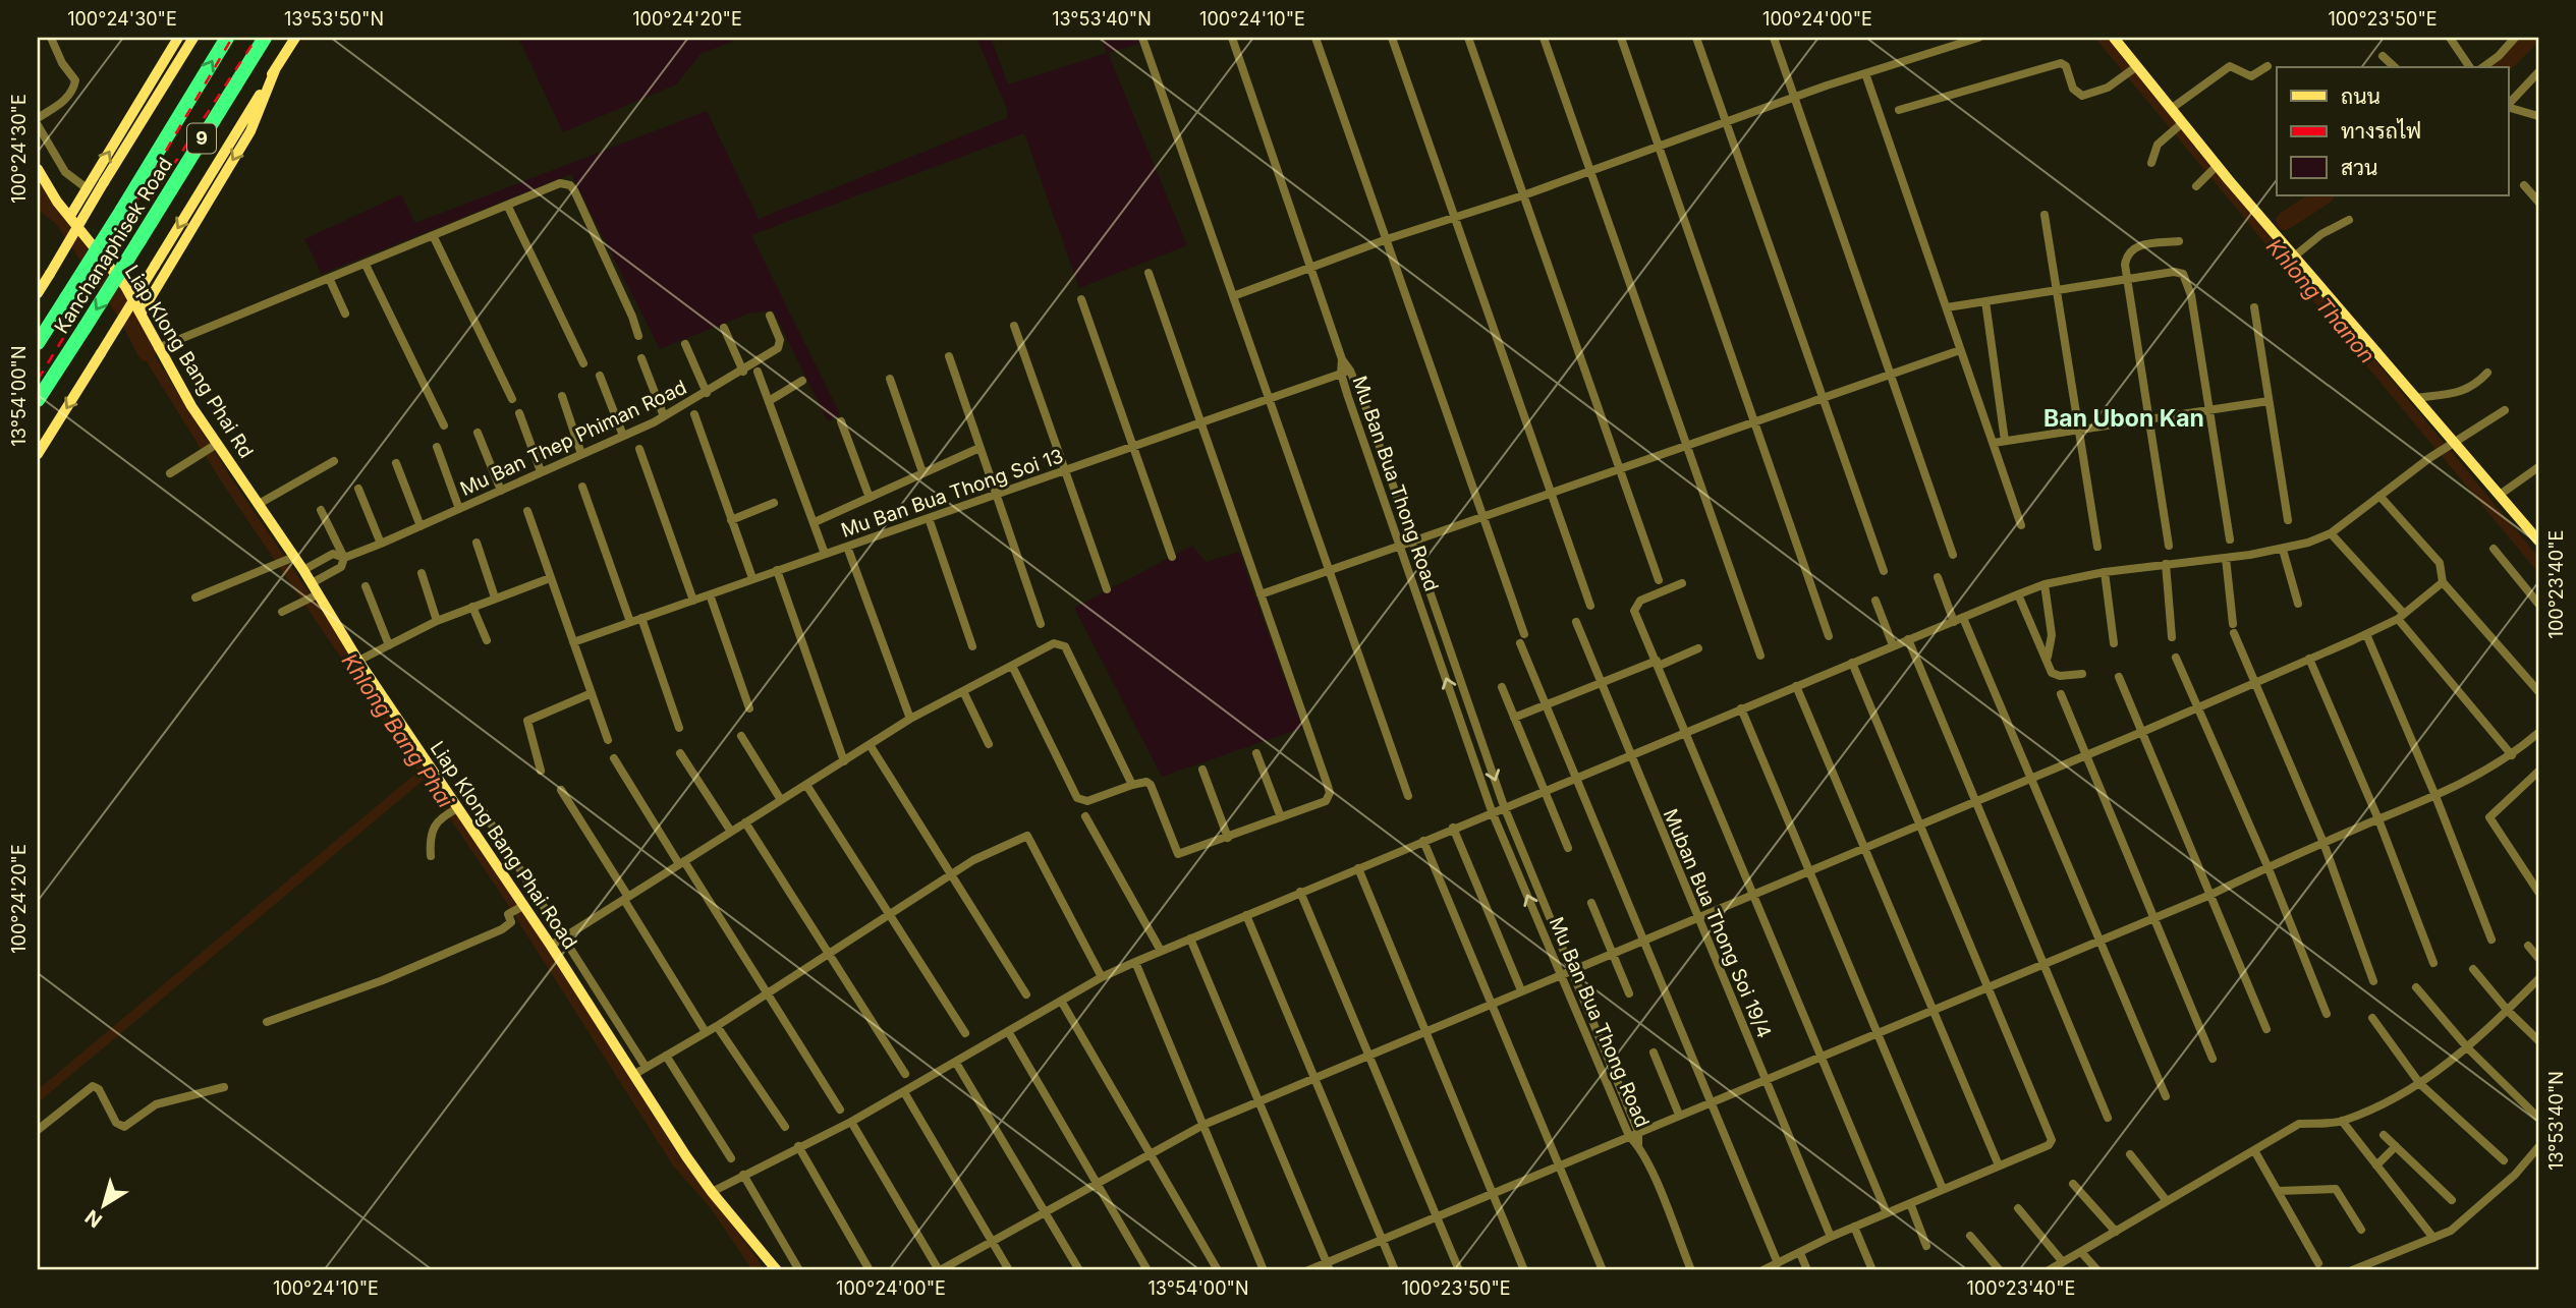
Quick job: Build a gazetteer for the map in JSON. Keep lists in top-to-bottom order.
{
  "streets": {
    "highway": ["9", "Kanchanaphisek Road"],
    "street": [
      "Liap Klong Bang Phai Rd",
      "Mu Ban Thep Phiman Road",
      "Mu Ban Bua Thong Road",
      "Mu Ban Bua Thong Soi 13",
      "Liap Klong Bang Phai Road",
      "Muban Bua Thong Soi 19/4"
    ]
  },
  "crossings": [
    ["Liap Klong Bang Phai Rd", "Liap Klong Bang Phai Road"],
    ["Mu Ban Thep Phiman Road", "Liap Klong Bang Phai Road"],
    ["Mu Ban Bua Thong Road", "Mu Ban Bua Thong Soi 13"]
  ],
  "districts": ["Ban Ubon Kan"],
  "water": ["Khlong Thanon", "Khlong Bang Phai"],
  "legend": ["ถนน", "ทางรถไฟ", "สวน"],
  "north": "bottom left",
  "coordinates": [
    "100°24'30\"E",
    "13°53'50\"N",
    "100°24'20\"E",
    "13°53'40\"N",
    "100°24'10\"E",
    "100°24'00\"E",
    "100°23'50\"E",
    "13°54'00\"N",
    "100°23'40\"E"
  ]
}
